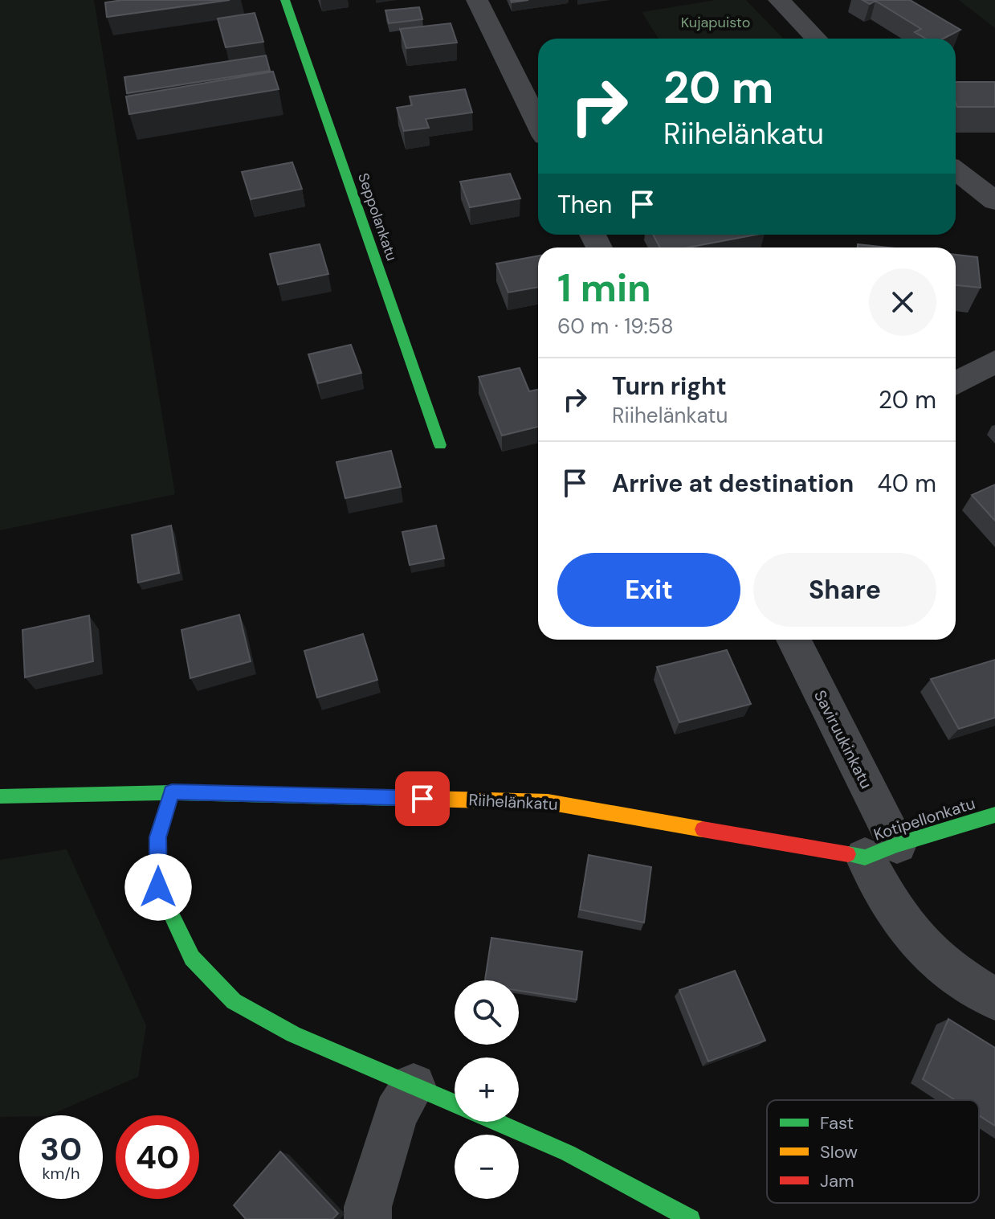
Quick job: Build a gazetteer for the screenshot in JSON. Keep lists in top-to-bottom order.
{
  "streets": {
    "street": [
      "Seppolankatu",
      "Saviruukinkatu",
      "Riihelänkatu",
      "Kotipellonkatu"
    ]
  },
  "crossings": [
    ["Saviruukinkatu", "Riihelänkatu"],
    ["Saviruukinkatu", "Kotipellonkatu"],
    ["Riihelänkatu", "Kotipellonkatu"]
  ],
  "parks": ["Kujapuisto"],
  "legend": ["Fast", "Slow", "Jam"],
  "page": {
    "turn": ["20 m", "Riihelänkatu"],
    "then": "Then",
    "heading": ["1 min", "60 m · 19:58"],
    "list": [
      {
        "name": "Turn right",
        "note": "Riihelänkatu",
        "value": "20 m"
      },
      {
        "name": "Arrive at destination",
        "value": "40 m"
      }
    ],
    "buttons": ["Exit", "Share"],
    "map_buttons": ["+", "−"],
    "speed": "30 km/h",
    "limit": "40"
  }
}
